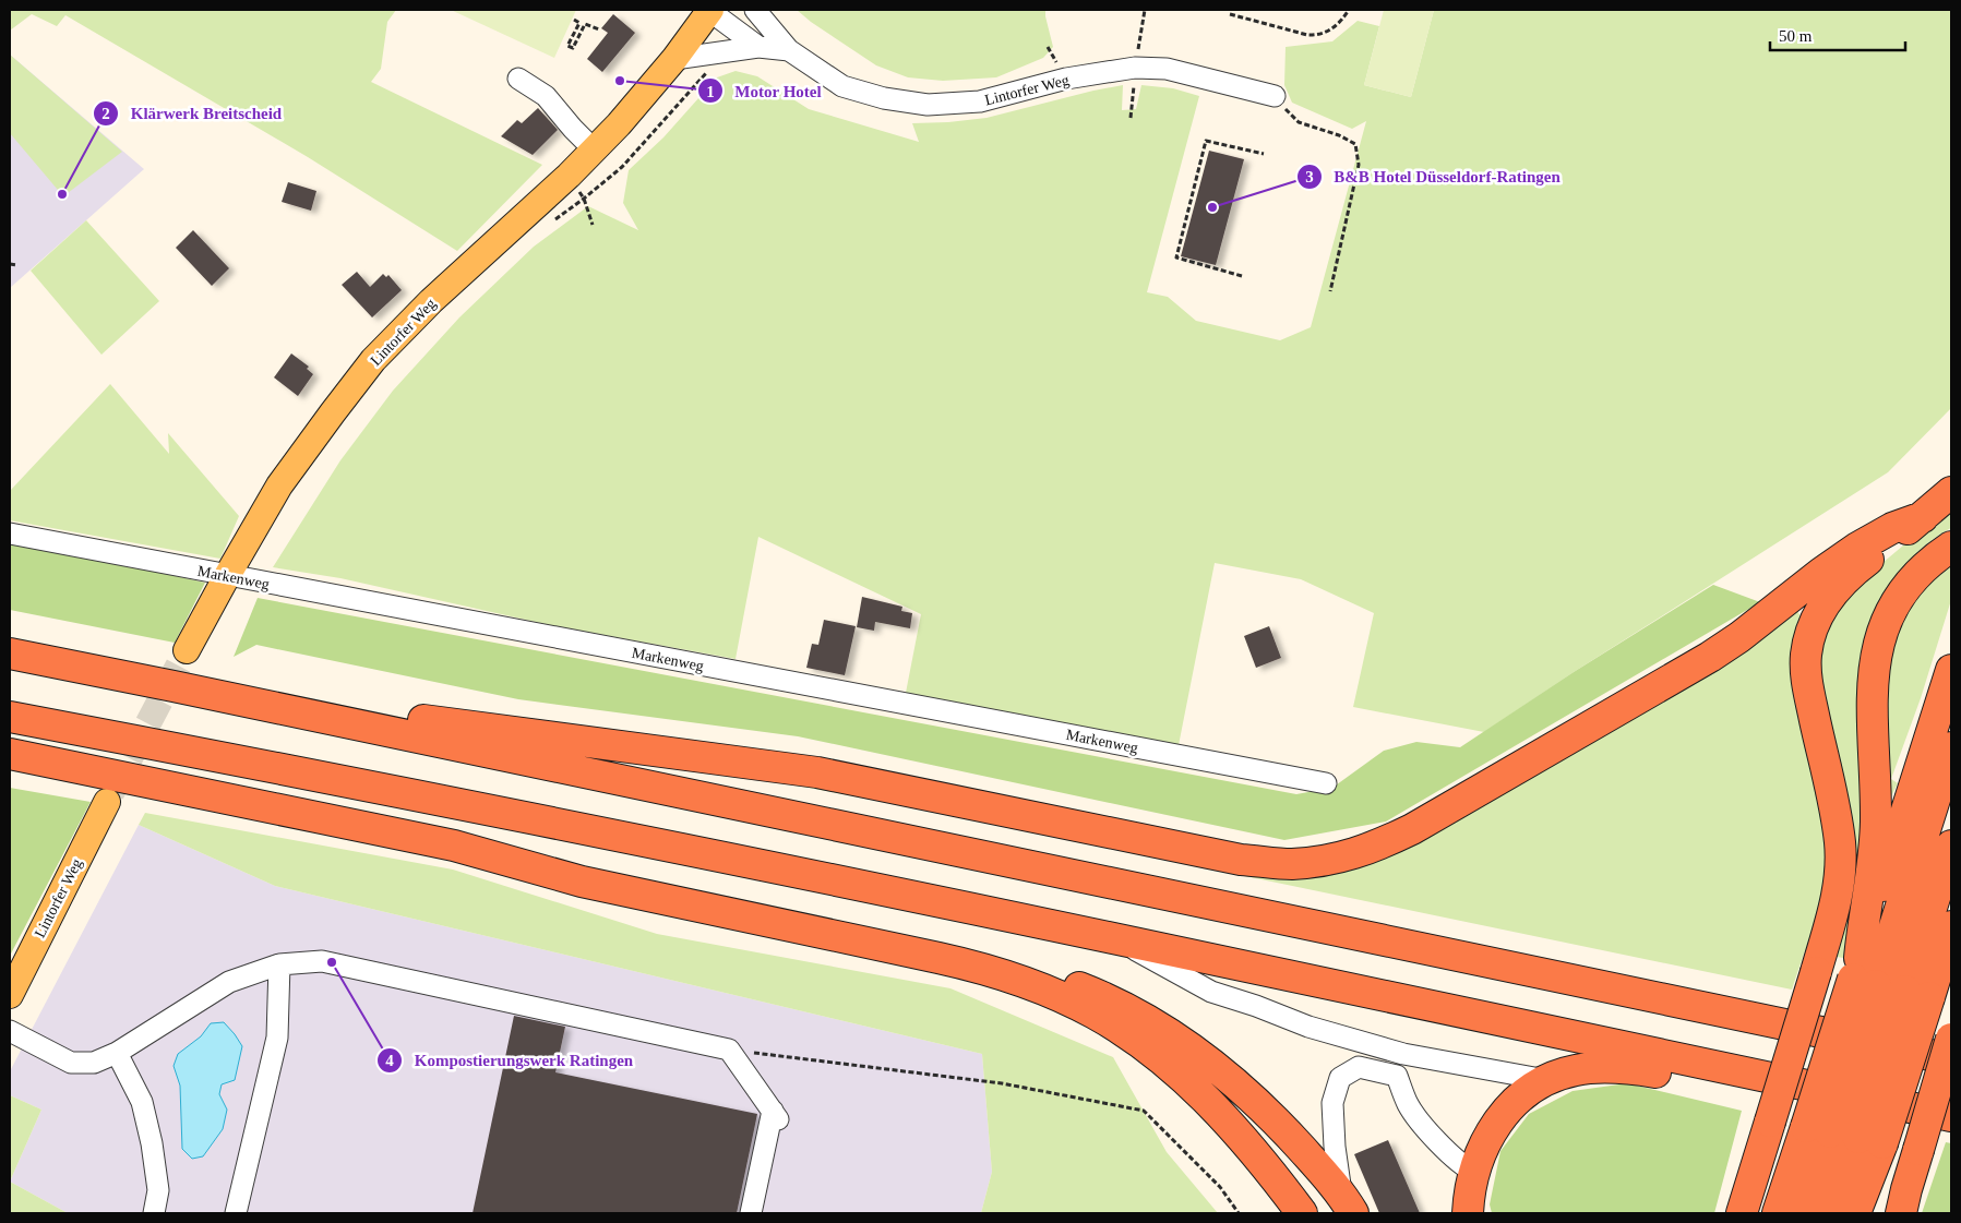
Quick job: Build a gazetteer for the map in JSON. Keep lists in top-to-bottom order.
{
  "streets": {
    "main road": ["Lintorfer Weg"],
    "street": ["Markenweg"]
  },
  "crossings": [
    ["Lintorfer Weg", "Markenweg"]
  ],
  "places": [
    "Motor Hotel",
    "Klärwerk Breitscheid",
    "B&B Hotel Düsseldorf-Ratingen",
    "Kompostierungswerk Ratingen"
  ],
  "scale_bar": "50 m"
}
